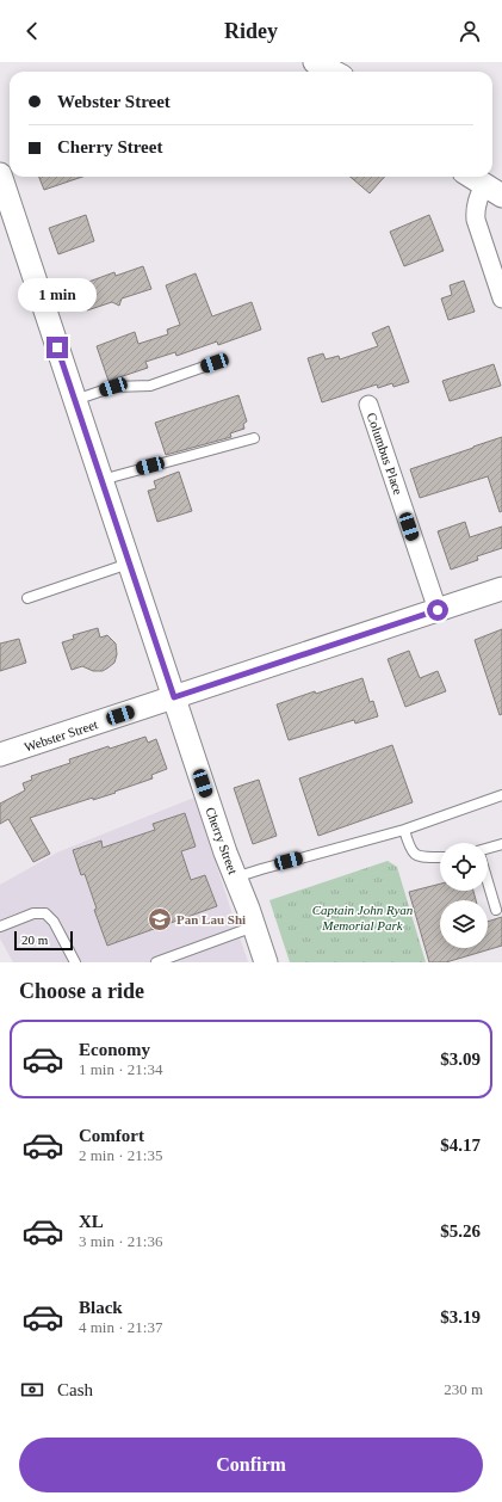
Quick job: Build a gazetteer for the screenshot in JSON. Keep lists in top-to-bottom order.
{
  "streets": {
    "street": ["Columbus Place", "Webster Street", "Cherry Street"]
  },
  "crossings": [
    ["Columbus Place", "Webster Street"],
    ["Webster Street", "Cherry Street"]
  ],
  "parks": ["Captain John Ryan Memorial Park"],
  "places": {
    "school or university": ["Pan Lau Shi"]
  },
  "scale_bar": "20 m",
  "page": {
    "header": "Ridey",
    "banner": ["Webster Street", "Cherry Street"],
    "bubble": "1 min",
    "scale": "20 m",
    "heading": "Choose a ride",
    "list": [
      {
        "name": "Economy",
        "note": "1 min · 21:34",
        "value": "$3.09"
      },
      {
        "name": "Comfort",
        "note": "2 min · 21:35",
        "value": "$4.17"
      },
      {
        "name": "XL",
        "note": "3 min · 21:36",
        "value": "$5.26"
      },
      {
        "name": "Black",
        "note": "4 min · 21:37",
        "value": "$3.19"
      }
    ],
    "pay": ["Cash", "230 m"],
    "buttons": "Confirm"
  }
}
